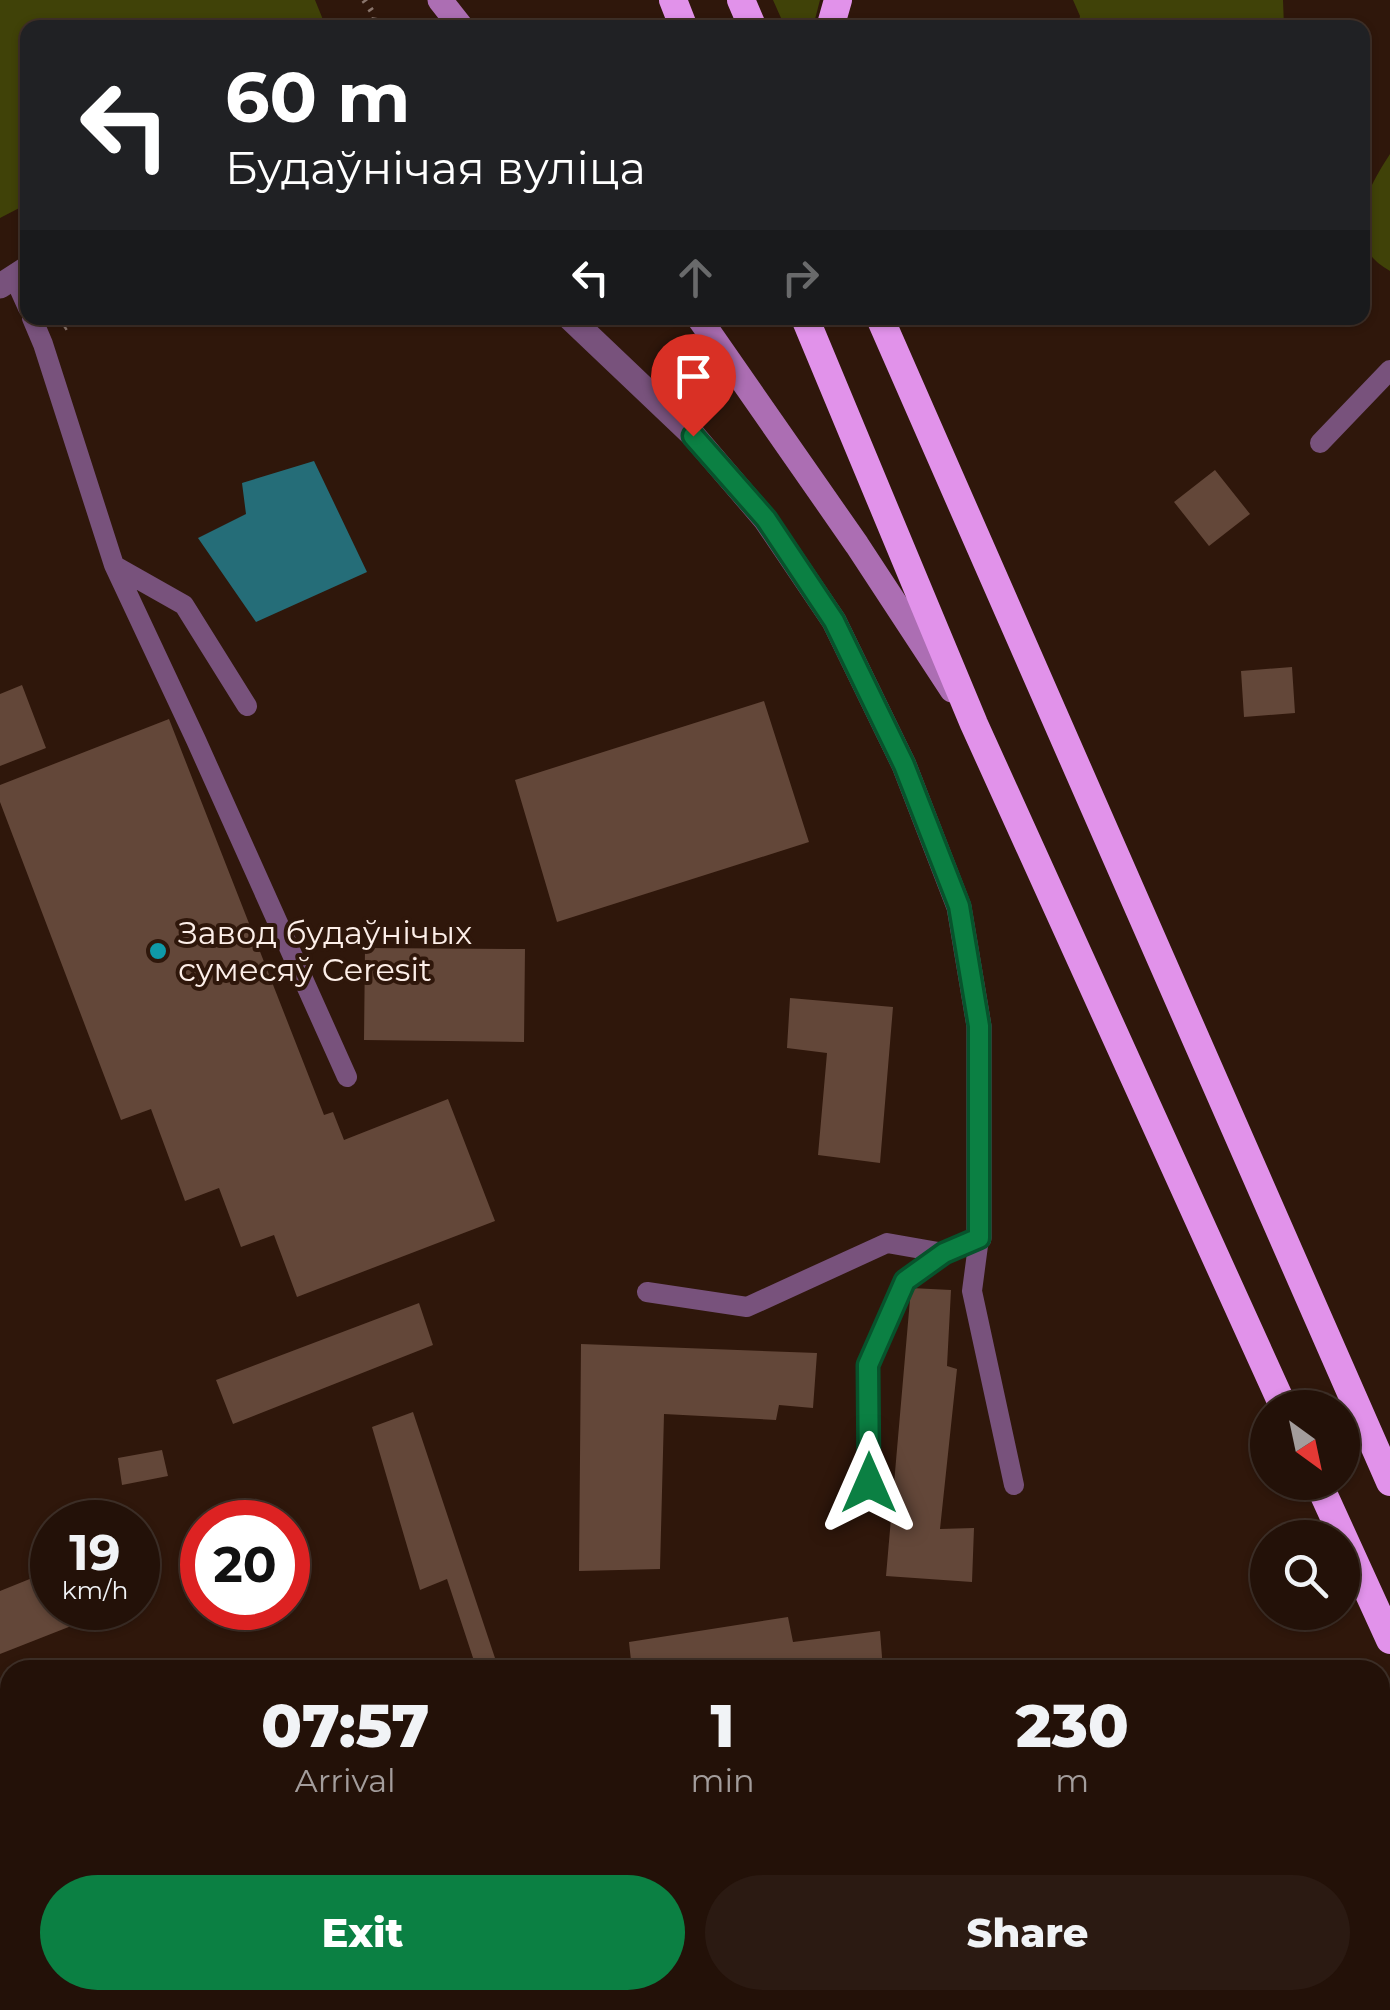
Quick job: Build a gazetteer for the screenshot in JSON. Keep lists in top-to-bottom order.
{
  "places": ["Завод будаўнічых сумесяў Ceresit"],
  "north": "bottom right",
  "page": {
    "turn": ["60 m", "Будаўнічая вуліца"],
    "speed": "19 km/h",
    "limit": "20",
    "eta": [
      "07:57",
      "Arrival",
      "1",
      "min",
      "230",
      "m"
    ],
    "buttons": ["Exit", "Share"]
  }
}
